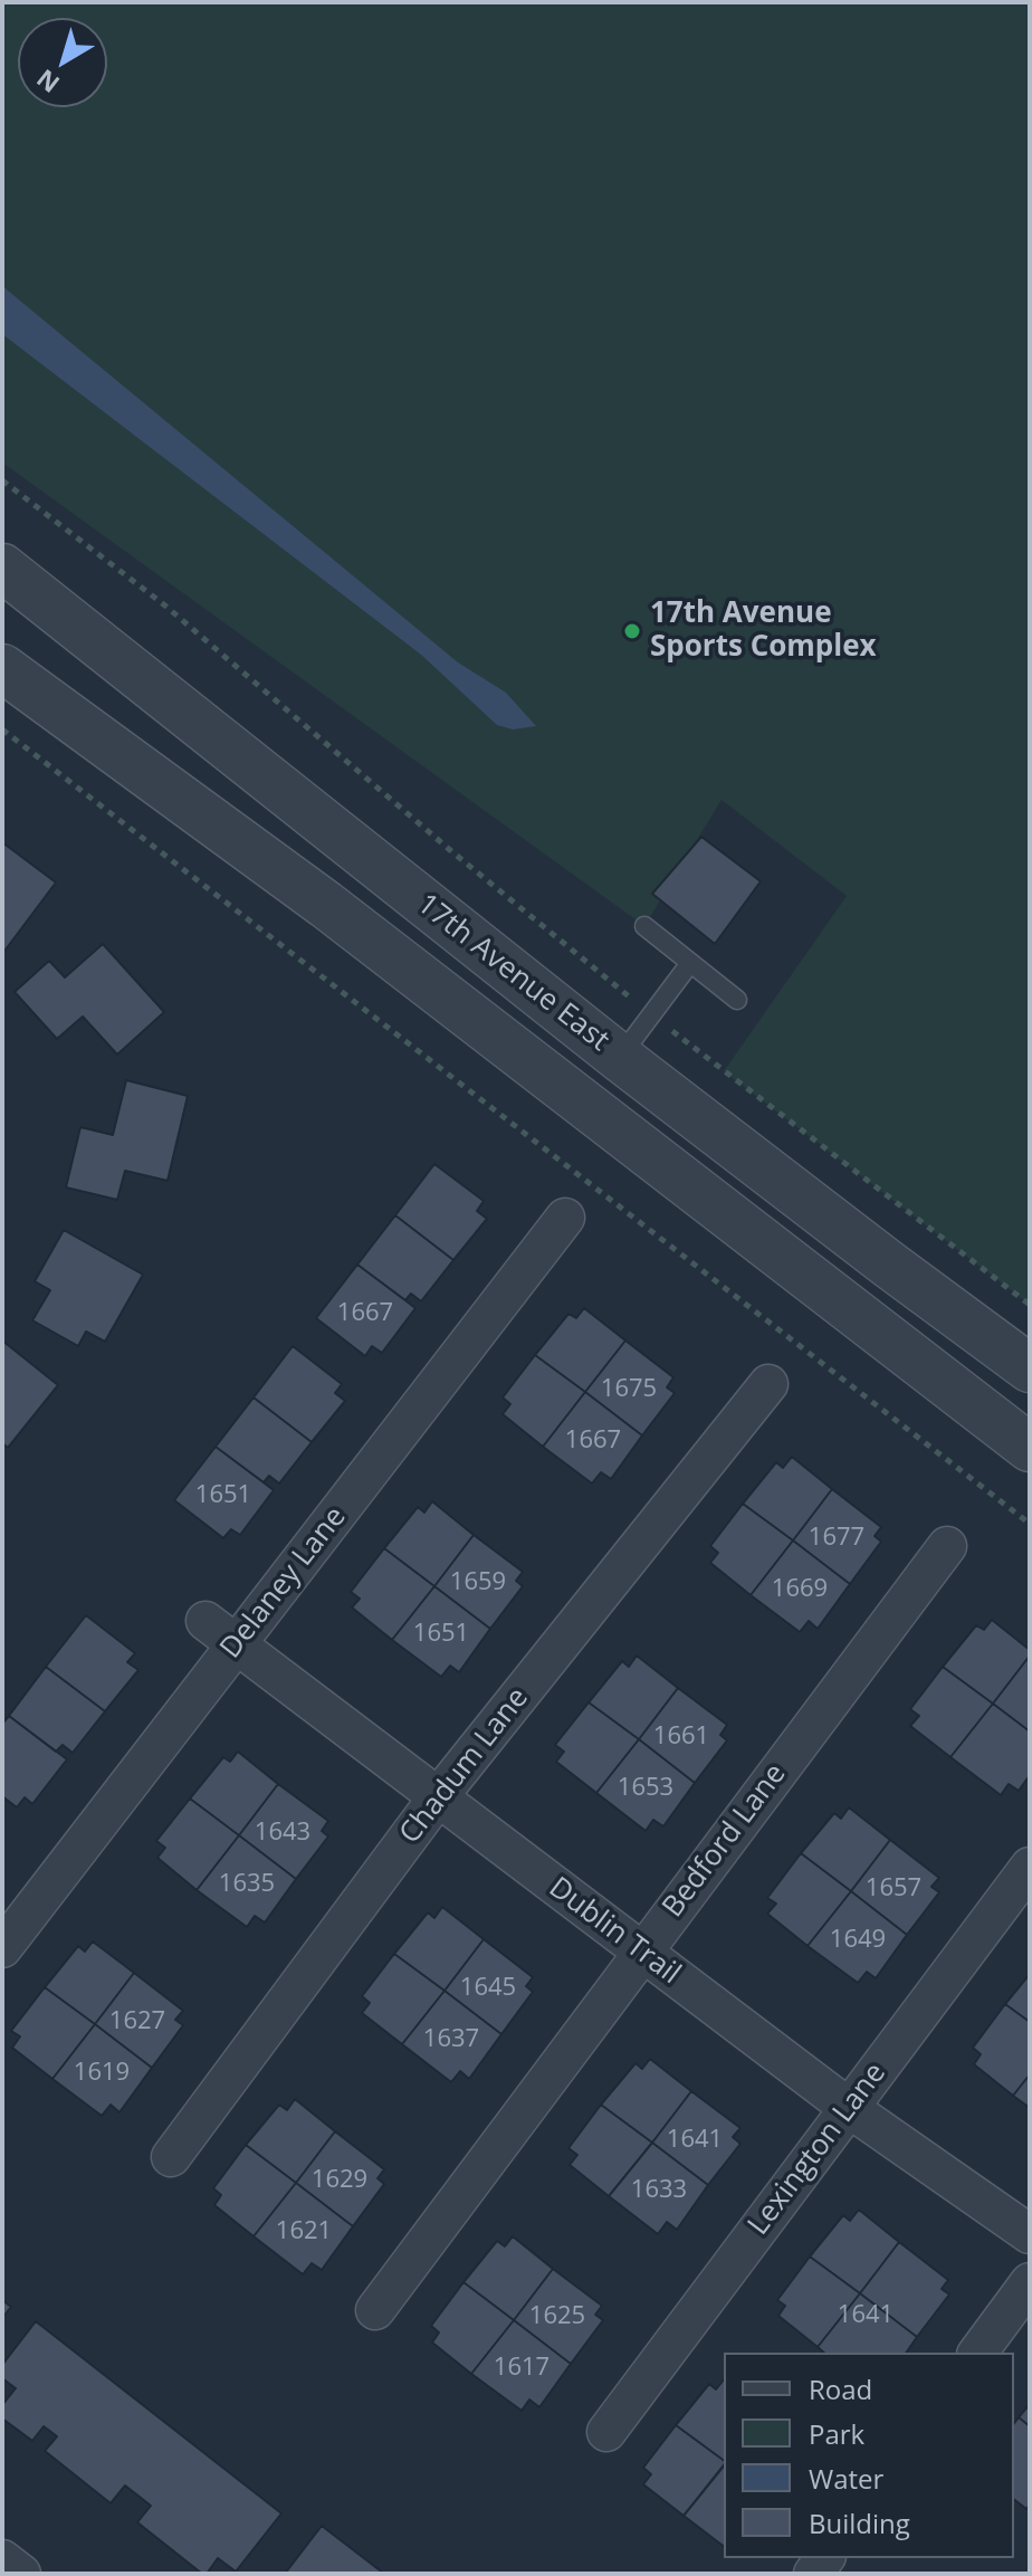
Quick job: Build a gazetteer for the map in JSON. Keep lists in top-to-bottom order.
{
  "streets": {
    "street": [
      "17th Avenue East",
      "Delaney Lane",
      "Chadum Lane",
      "Bedford Lane",
      "Dublin Trail",
      "Lexington Lane"
    ]
  },
  "crossings": [
    ["Delaney Lane", "Dublin Trail"],
    ["Chadum Lane", "Dublin Trail"],
    ["Bedford Lane", "Dublin Trail"],
    ["Dublin Trail", "Lexington Lane"]
  ],
  "places": ["17th Avenue Sports Complex"],
  "house_numbers": [
    "1667",
    "1675",
    "1667",
    "1651",
    "1677",
    "1659",
    "1669",
    "1651",
    "1661",
    "1653",
    "1643",
    "1635",
    "1657",
    "1649",
    "1645",
    "1627",
    "1637",
    "1619",
    "1641",
    "1629",
    "1633",
    "1621",
    "1641",
    "1625",
    "1617"
  ],
  "legend": [
    "Road",
    "Park",
    "Water",
    "Building"
  ],
  "north": "bottom left"
}
